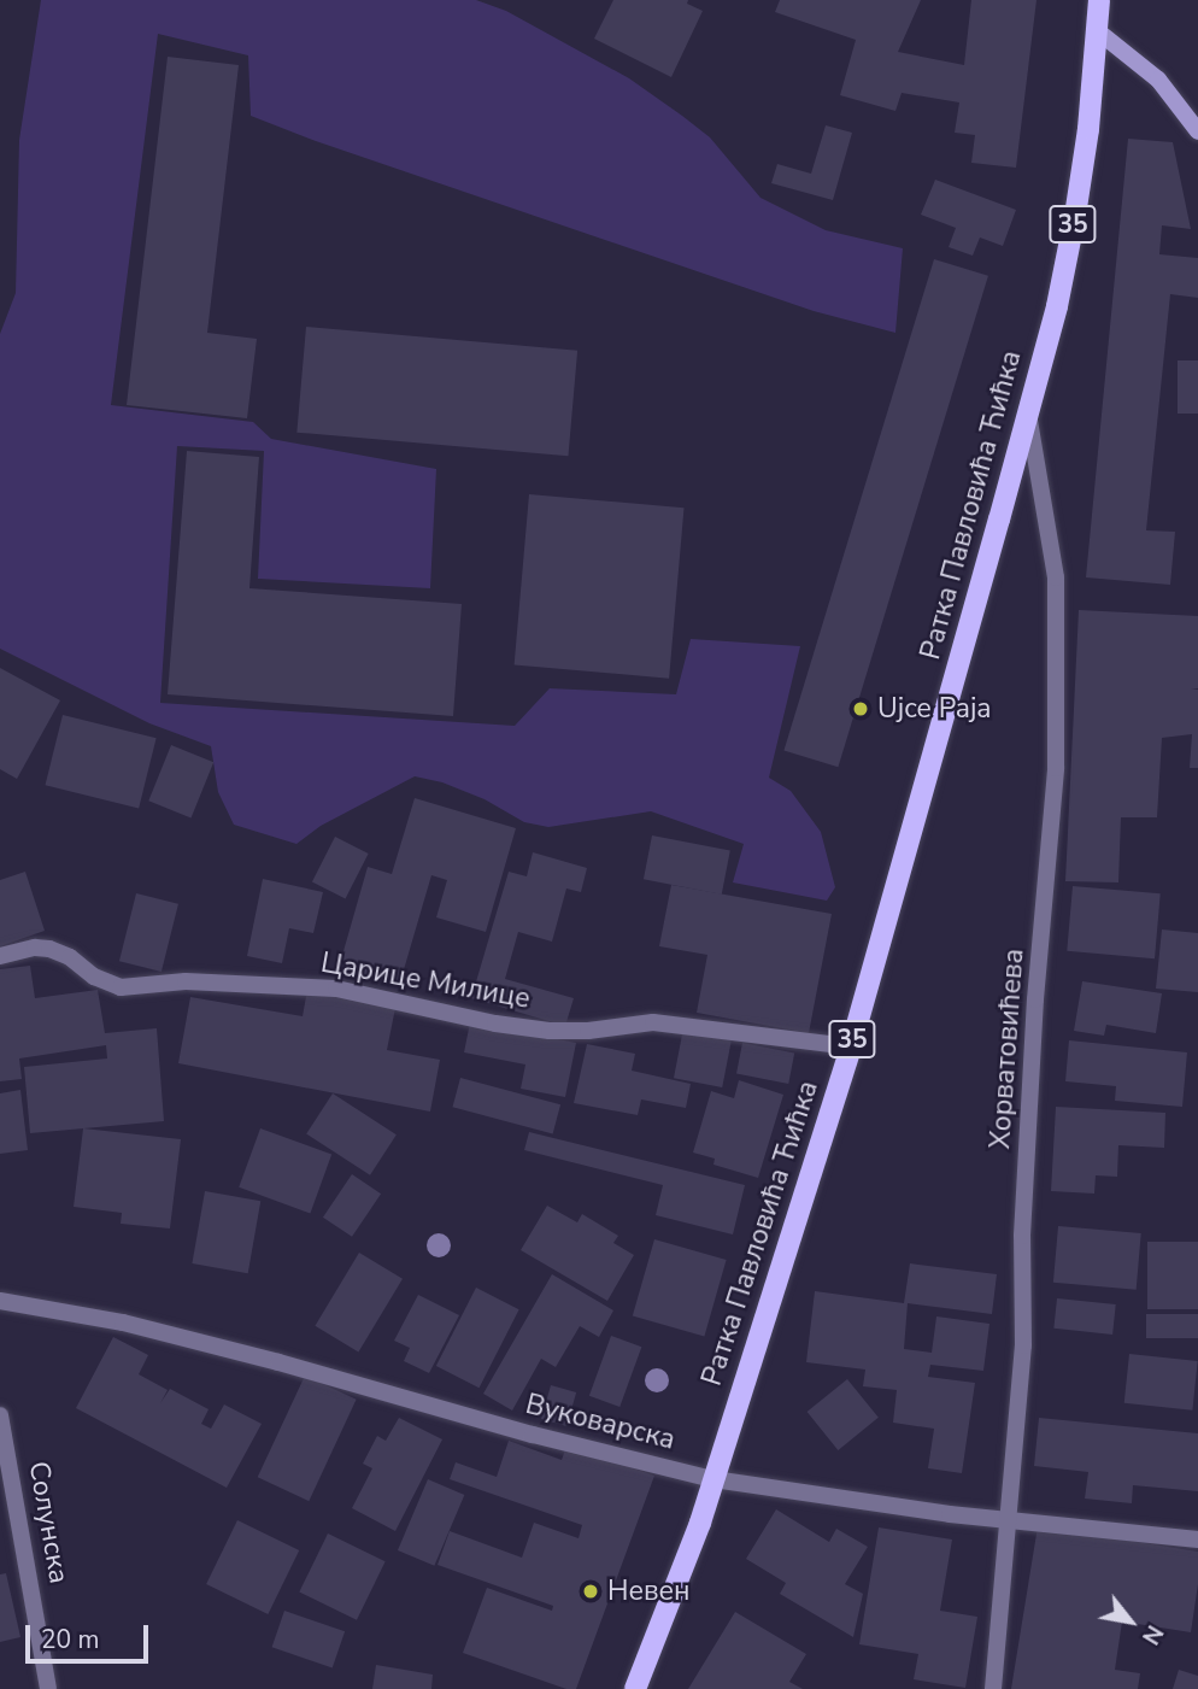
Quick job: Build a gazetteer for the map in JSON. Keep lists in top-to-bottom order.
{
  "streets": {
    "main road": ["35", "Ратка Павловића Ћићка"],
    "street": [
      "Царице Милице",
      "Хорватовићева",
      "Вуковарска",
      "Солунска"
    ]
  },
  "crossings": [
    ["Ратка Павловића Ћићка", "Царице Милице"],
    ["Ратка Павловића Ћићка", "Хорватовићева"],
    ["Ратка Павловића Ћићка", "Вуковарска"],
    ["Хорватовићева", "Вуковарска"]
  ],
  "places": ["Ujce Paja", "Невен"],
  "scale_bar": "20 m",
  "north": "bottom right"
}
